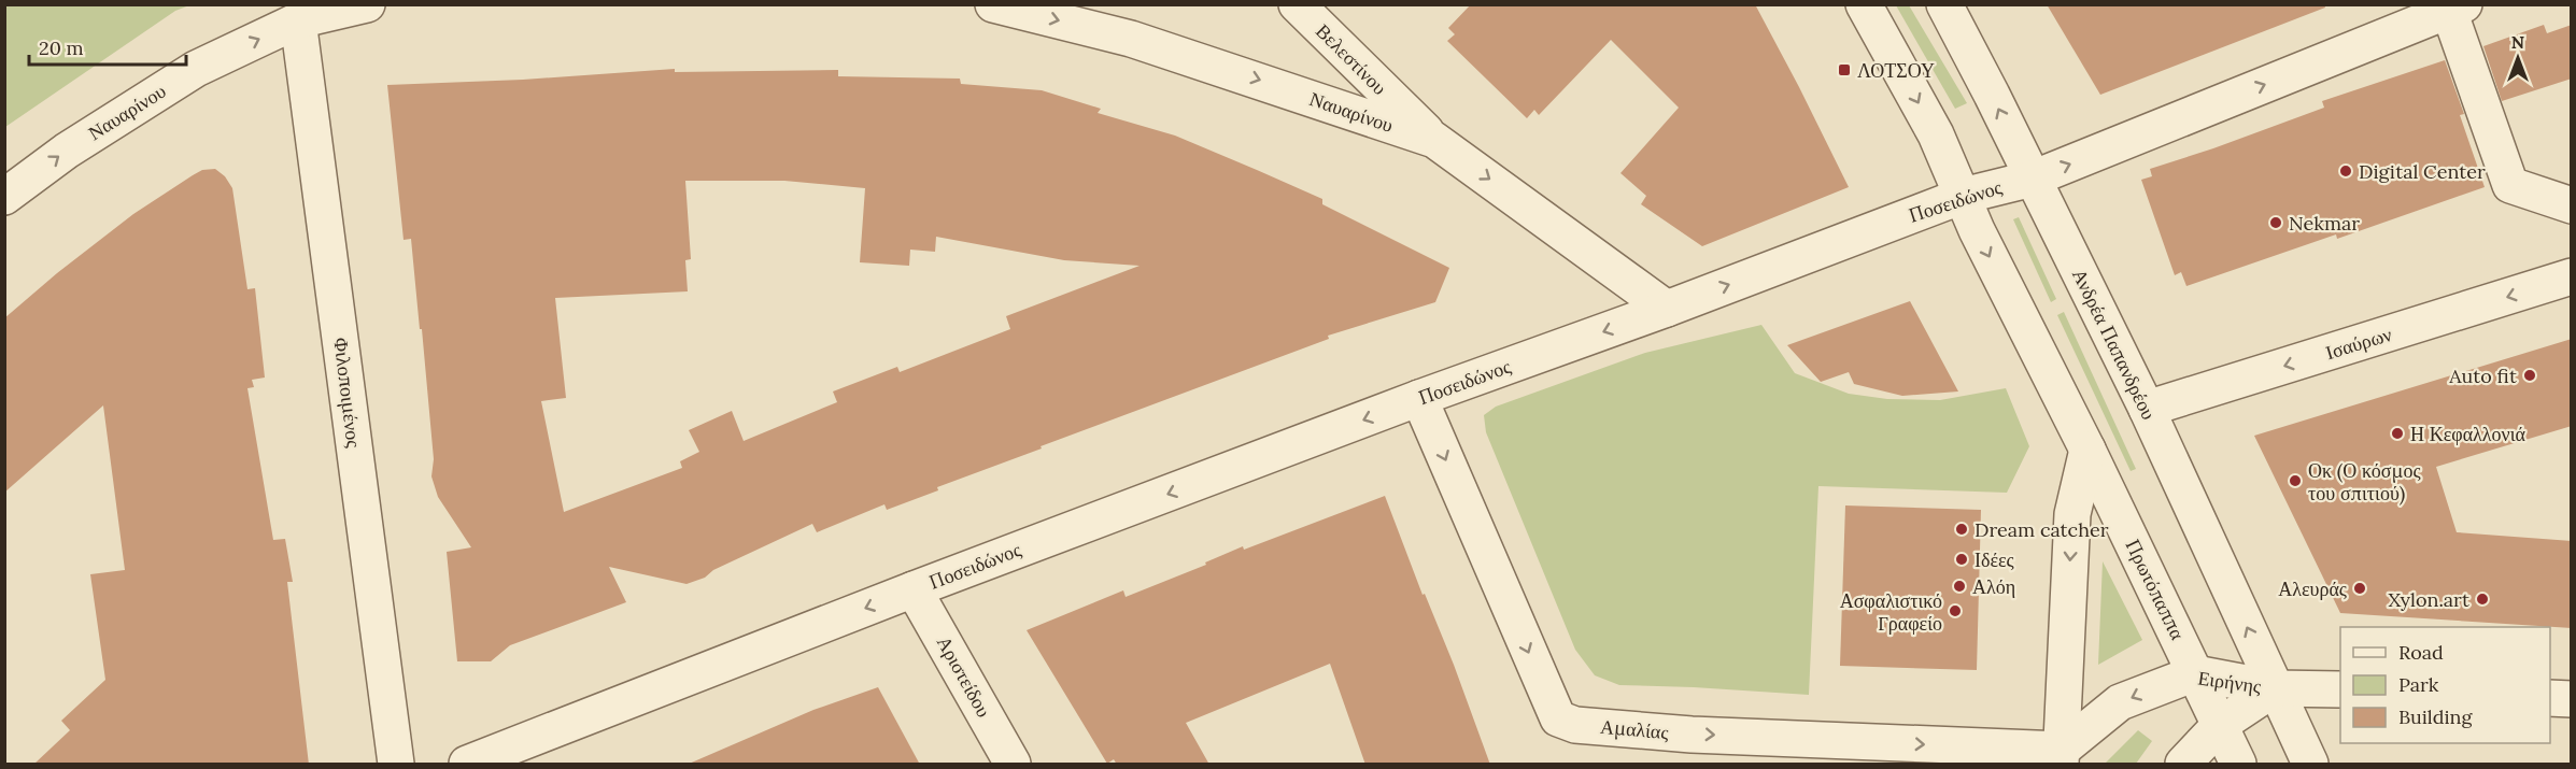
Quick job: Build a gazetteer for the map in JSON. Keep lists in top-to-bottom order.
{
  "streets": {
    "street": [
      "Βελεστίνου",
      "Ναυαρίνου",
      "Ποσειδώνος",
      "Ισαύρων",
      "Ανδρέα Παπανδρέου",
      "Φιλοποιμένος",
      "Πρωτόπαππα",
      "Αριστείδου",
      "Ειρήνης",
      "Αμαλίας"
    ]
  },
  "crossings": [
    ["Βελεστίνου", "Ναυαρίνου"],
    ["Ναυαρίνου", "Ποσειδώνος"],
    ["Ναυαρίνου", "Φιλοποιμένος"],
    ["Ποσειδώνος", "Ανδρέα Παπανδρέου"],
    ["Ποσειδώνος", "Αριστείδου"],
    ["Ποσειδώνος", "Αμαλίας"],
    ["Ισαύρων", "Ανδρέα Παπανδρέου"],
    ["Ανδρέα Παπανδρέου", "Ειρήνης"],
    ["Πρωτόπαππα", "Ειρήνης"],
    ["Ειρήνης", "Αμαλίας"]
  ],
  "one_way": ["Ναυαρίνου", "Ισαύρων", "Αμαλίας"],
  "places": {
    "transit": ["ΛΟΤΣΟΥ"],
    "other": [
      "Digital Center",
      "Nekmar",
      "Auto fit",
      "Η Κεφαλλονιά",
      "Οκ (Ο κόσμος του σπιτιού)",
      "Dream catcher",
      "Ιδέες",
      "Αλόη",
      "Αλευράς",
      "Xylon.art",
      "Ασφαλιστικό Γραφείο"
    ]
  },
  "legend": ["Road", "Park", "Building"],
  "scale_bar": "20 m",
  "north": "top"
}
